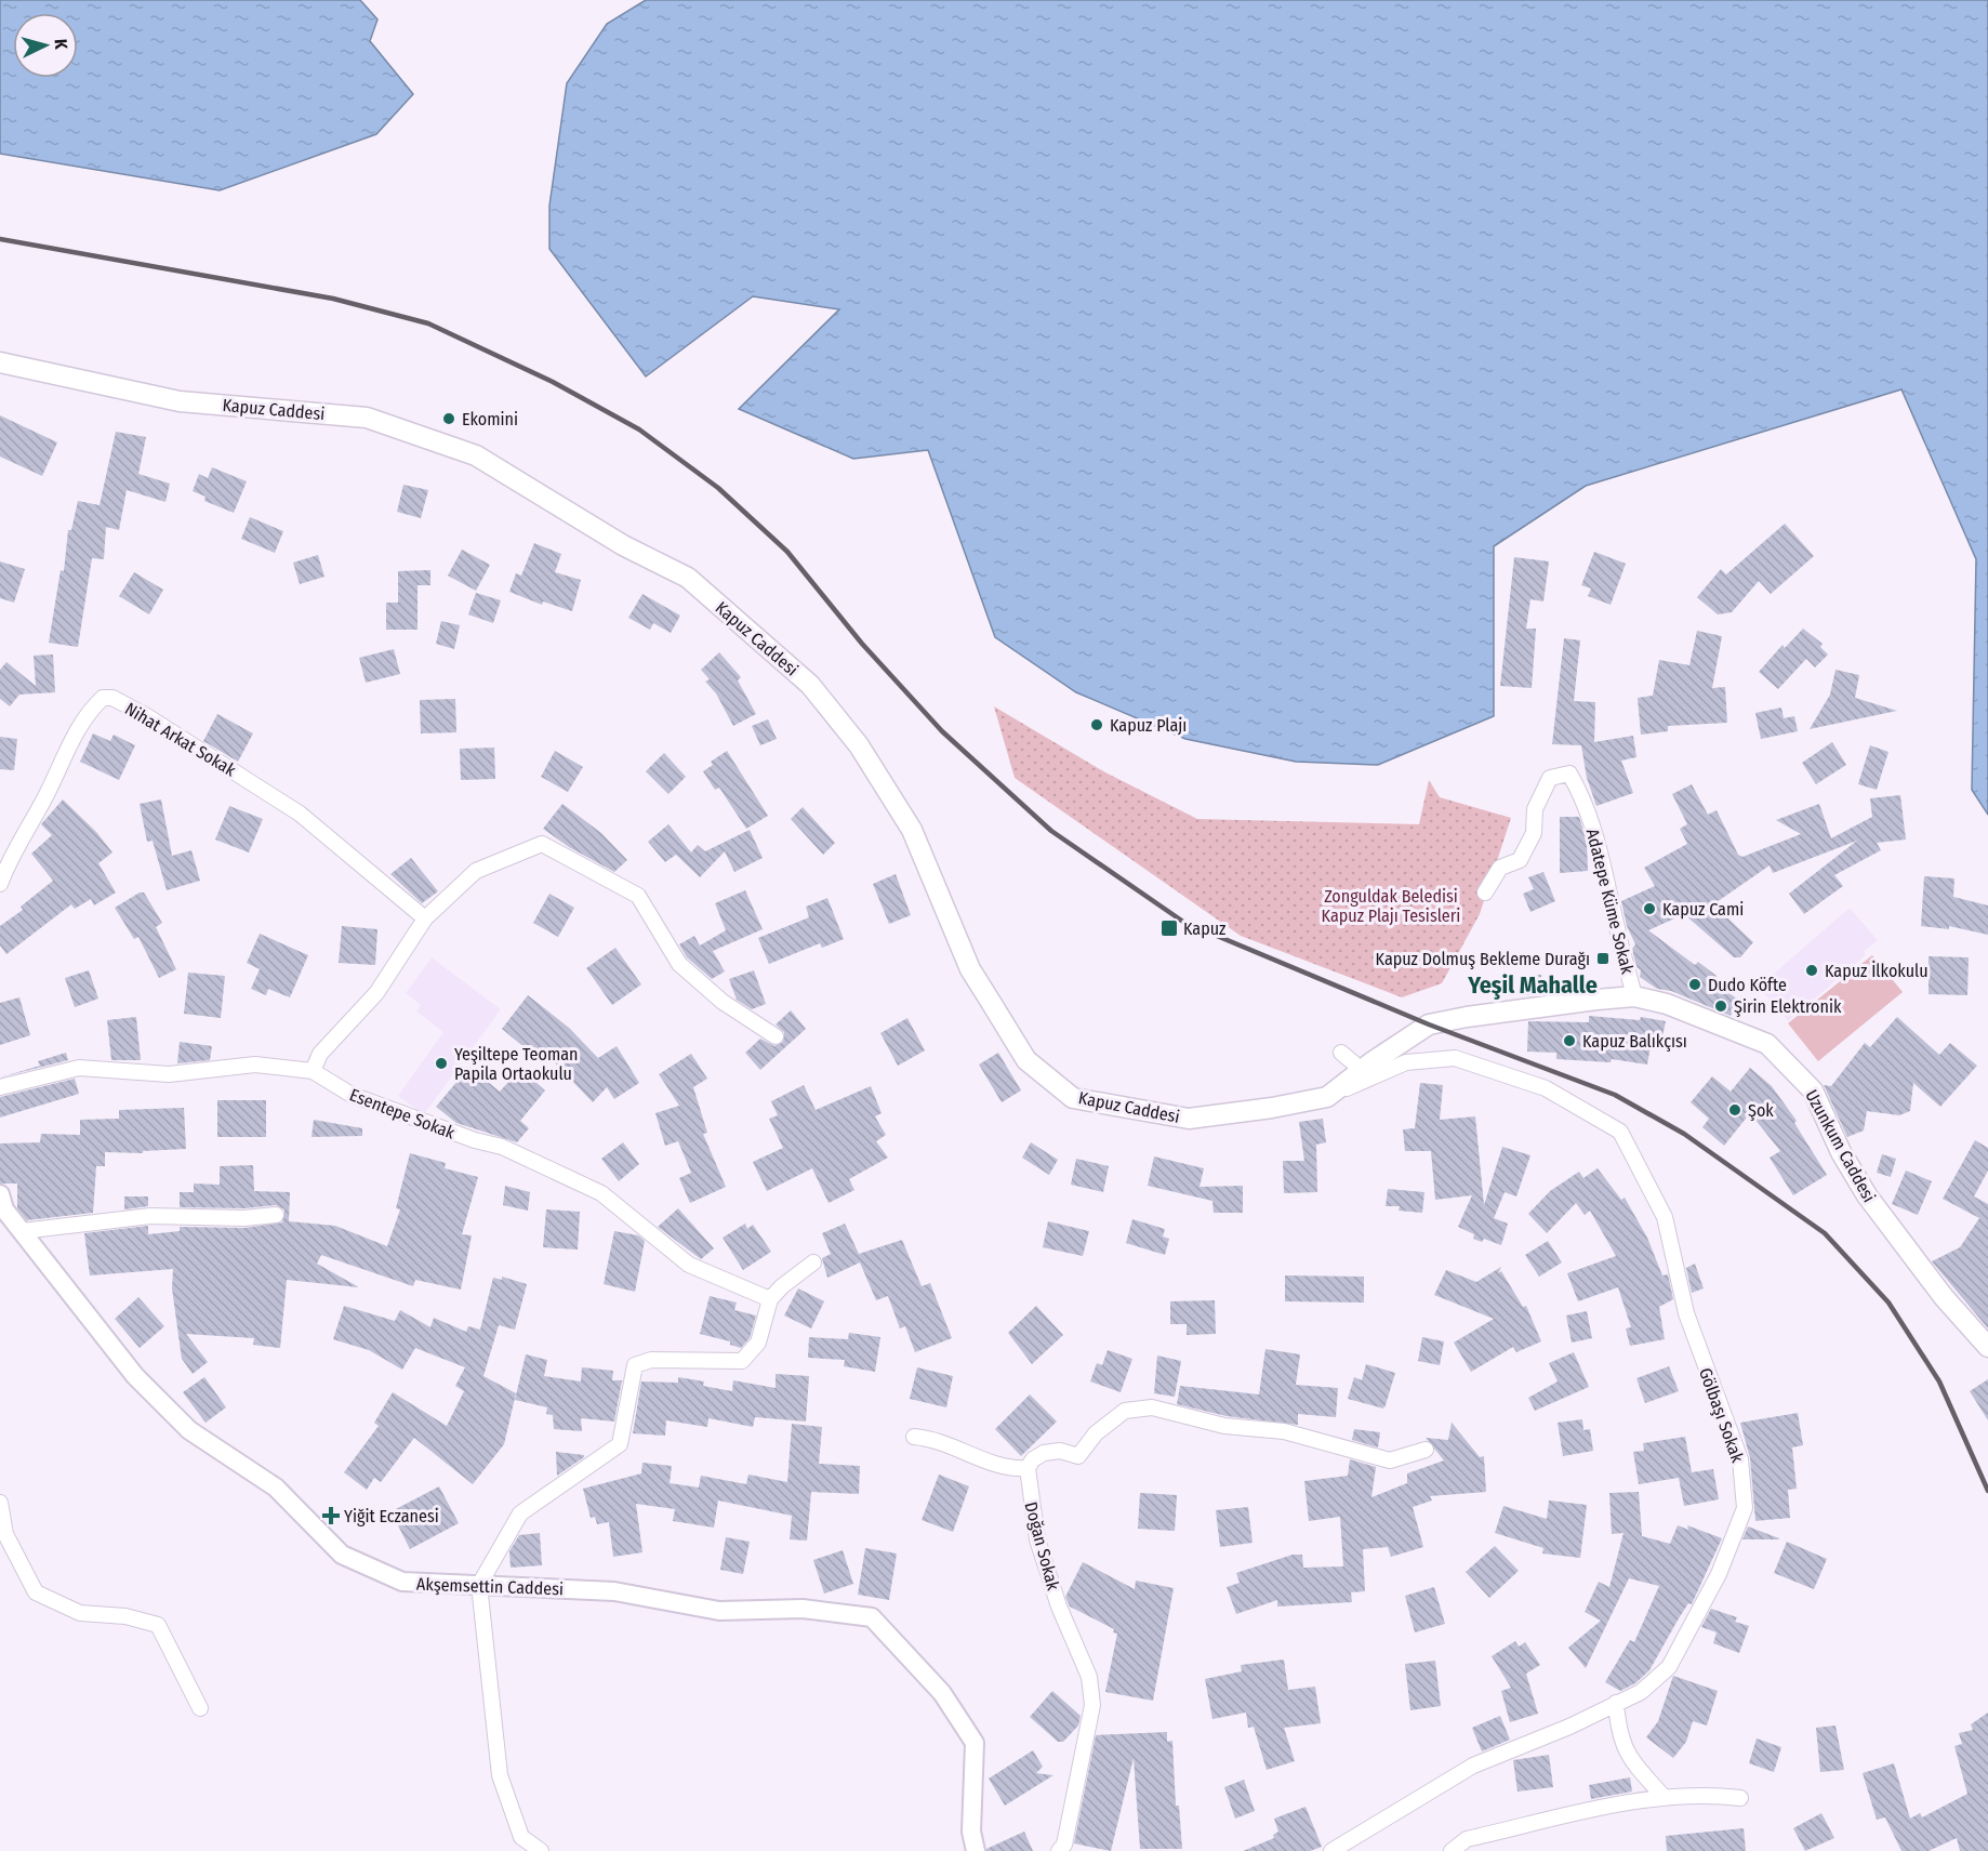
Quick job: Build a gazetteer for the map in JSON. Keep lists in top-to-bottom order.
{
  "streets": {
    "main road": ["Kapuz Caddesi", "Uzunkum Caddesi"],
    "street": [
      "Nihat Arkat Sokak",
      "Adatepe Küme Sokak",
      "Esentepe Sokak",
      "Gölbaşı Sokak",
      "Doğan Sokak",
      "Akşemsettin Caddesi"
    ]
  },
  "crossings": [
    ["Kapuz Caddesi", "Uzunkum Caddesi"],
    ["Kapuz Caddesi", "Gölbaşı Sokak"],
    ["Adatepe Küme Sokak", "Uzunkum Caddesi"],
    ["Uzunkum Caddesi", "Gölbaşı Sokak"]
  ],
  "districts": ["Yeşil Mahalle"],
  "parks": ["Zonguldak Beledisi Kapuz Plajı Tesisleri"],
  "places": {
    "other": [
      "Ekomini",
      "Kapuz Plajı",
      "Kapuz Cami",
      "Kapuz İlkokulu",
      "Dudo Köfte",
      "Şirin Elektronik",
      "Kapuz Balıkçısı",
      "Yeşiltepe Teoman Papila Ortaokulu",
      "Şok"
    ],
    "transit": ["Kapuz", "Kapuz Dolmuş Bekleme Durağı"],
    "health": ["Yiğit Eczanesi"]
  },
  "north": "right"
}
